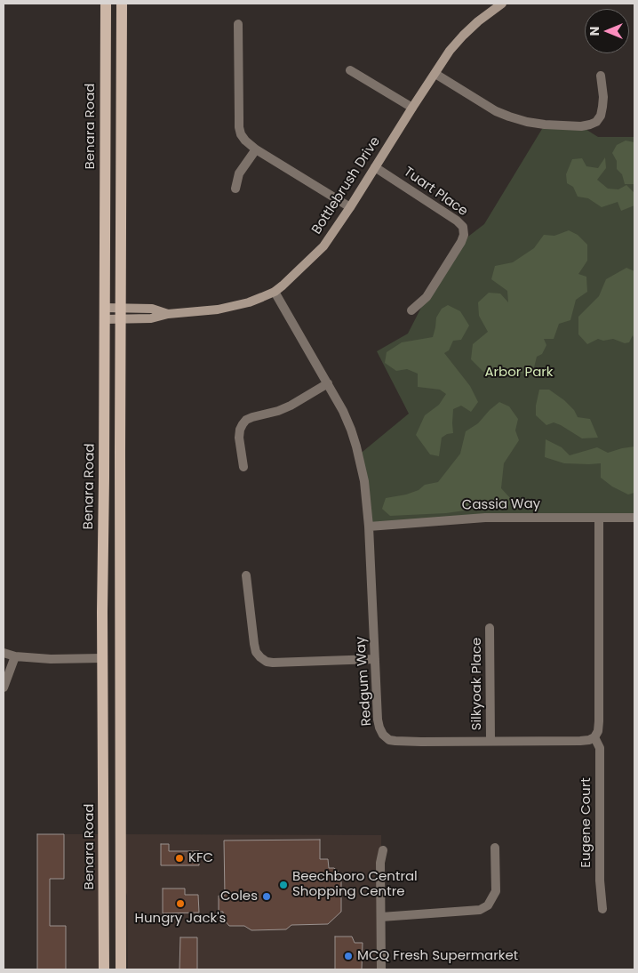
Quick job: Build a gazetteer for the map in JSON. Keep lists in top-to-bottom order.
{
  "streets": {
    "main road": ["Benara Road"],
    "street": [
      "Bottlebrush Drive",
      "Tuart Place",
      "Cassia Way",
      "Redgum Way",
      "Silkyoak Place",
      "Eugene Court"
    ]
  },
  "crossings": [
    ["Benara Road", "Bottlebrush Drive"],
    ["Bottlebrush Drive", "Tuart Place"],
    ["Bottlebrush Drive", "Redgum Way"],
    ["Cassia Way", "Redgum Way"],
    ["Redgum Way", "Silkyoak Place"],
    ["Redgum Way", "Eugene Court"]
  ],
  "parks": ["Arbor Park"],
  "places": [
    "KFC",
    "Beechboro Central Shopping Centre",
    "Coles",
    "Hungry Jack's",
    "MCQ Fresh Supermarket"
  ],
  "north": "left"
}
